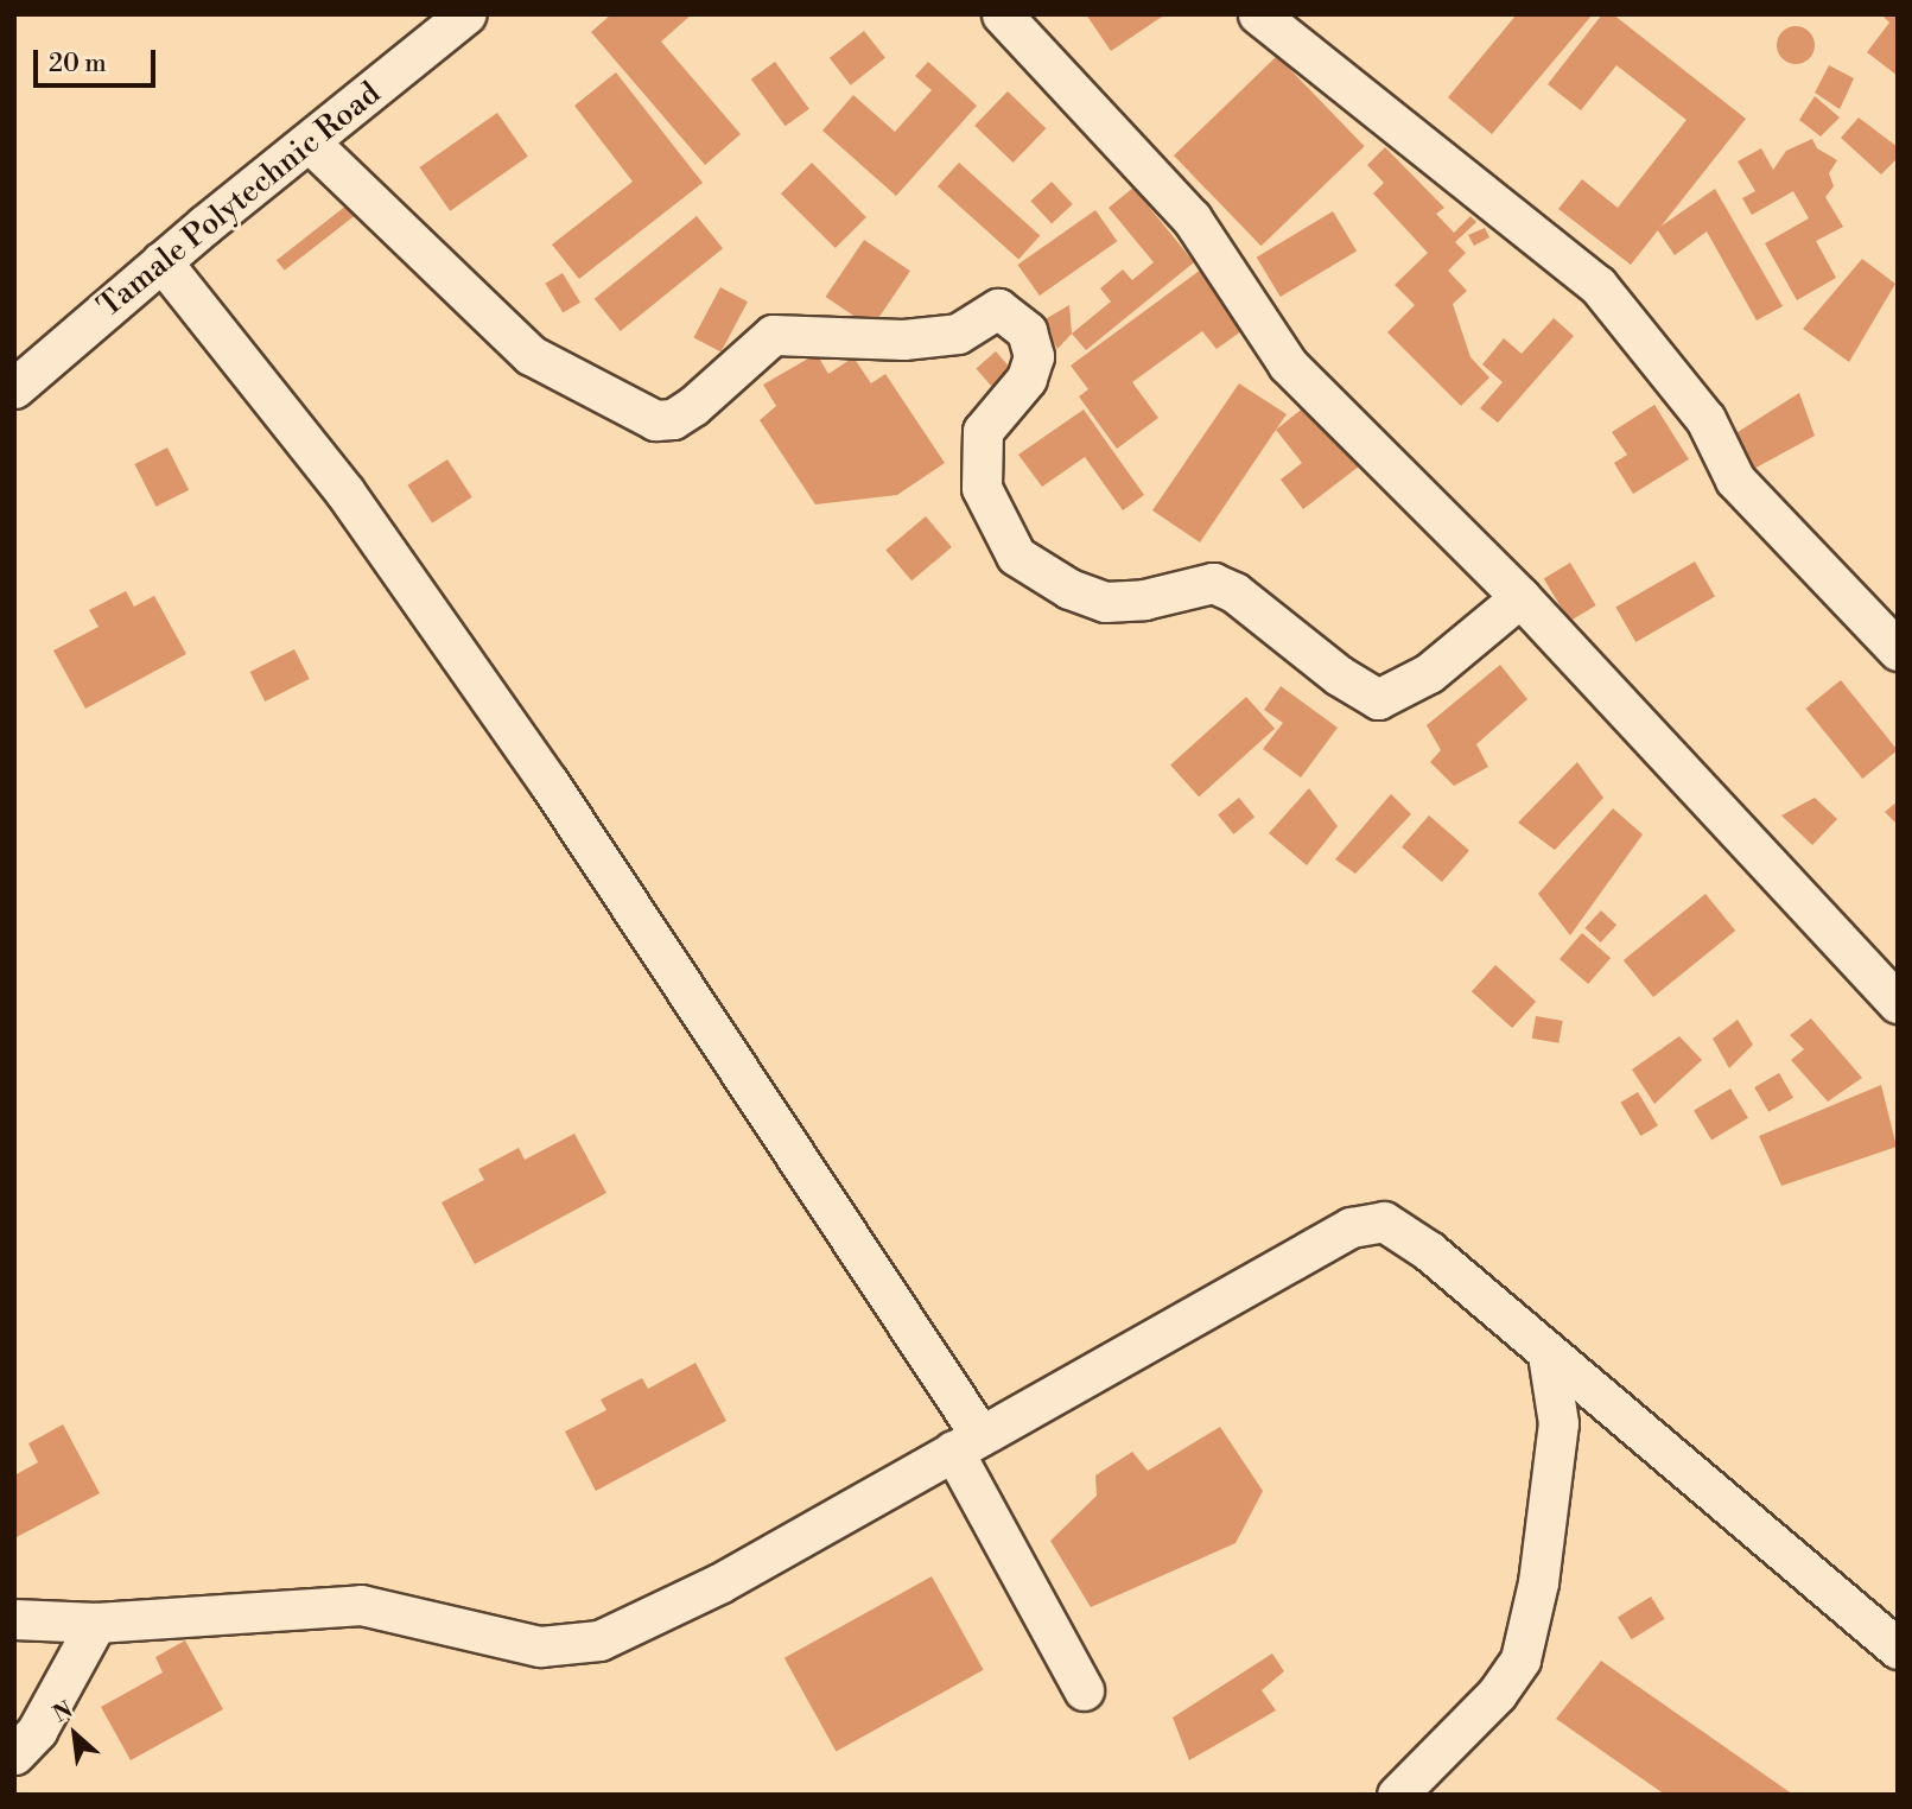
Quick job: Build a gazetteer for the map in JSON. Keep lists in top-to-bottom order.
{
  "streets": {
    "street": ["Tamale Polytechnic Road"]
  },
  "scale_bar": "20 m",
  "north": "top left"
}
